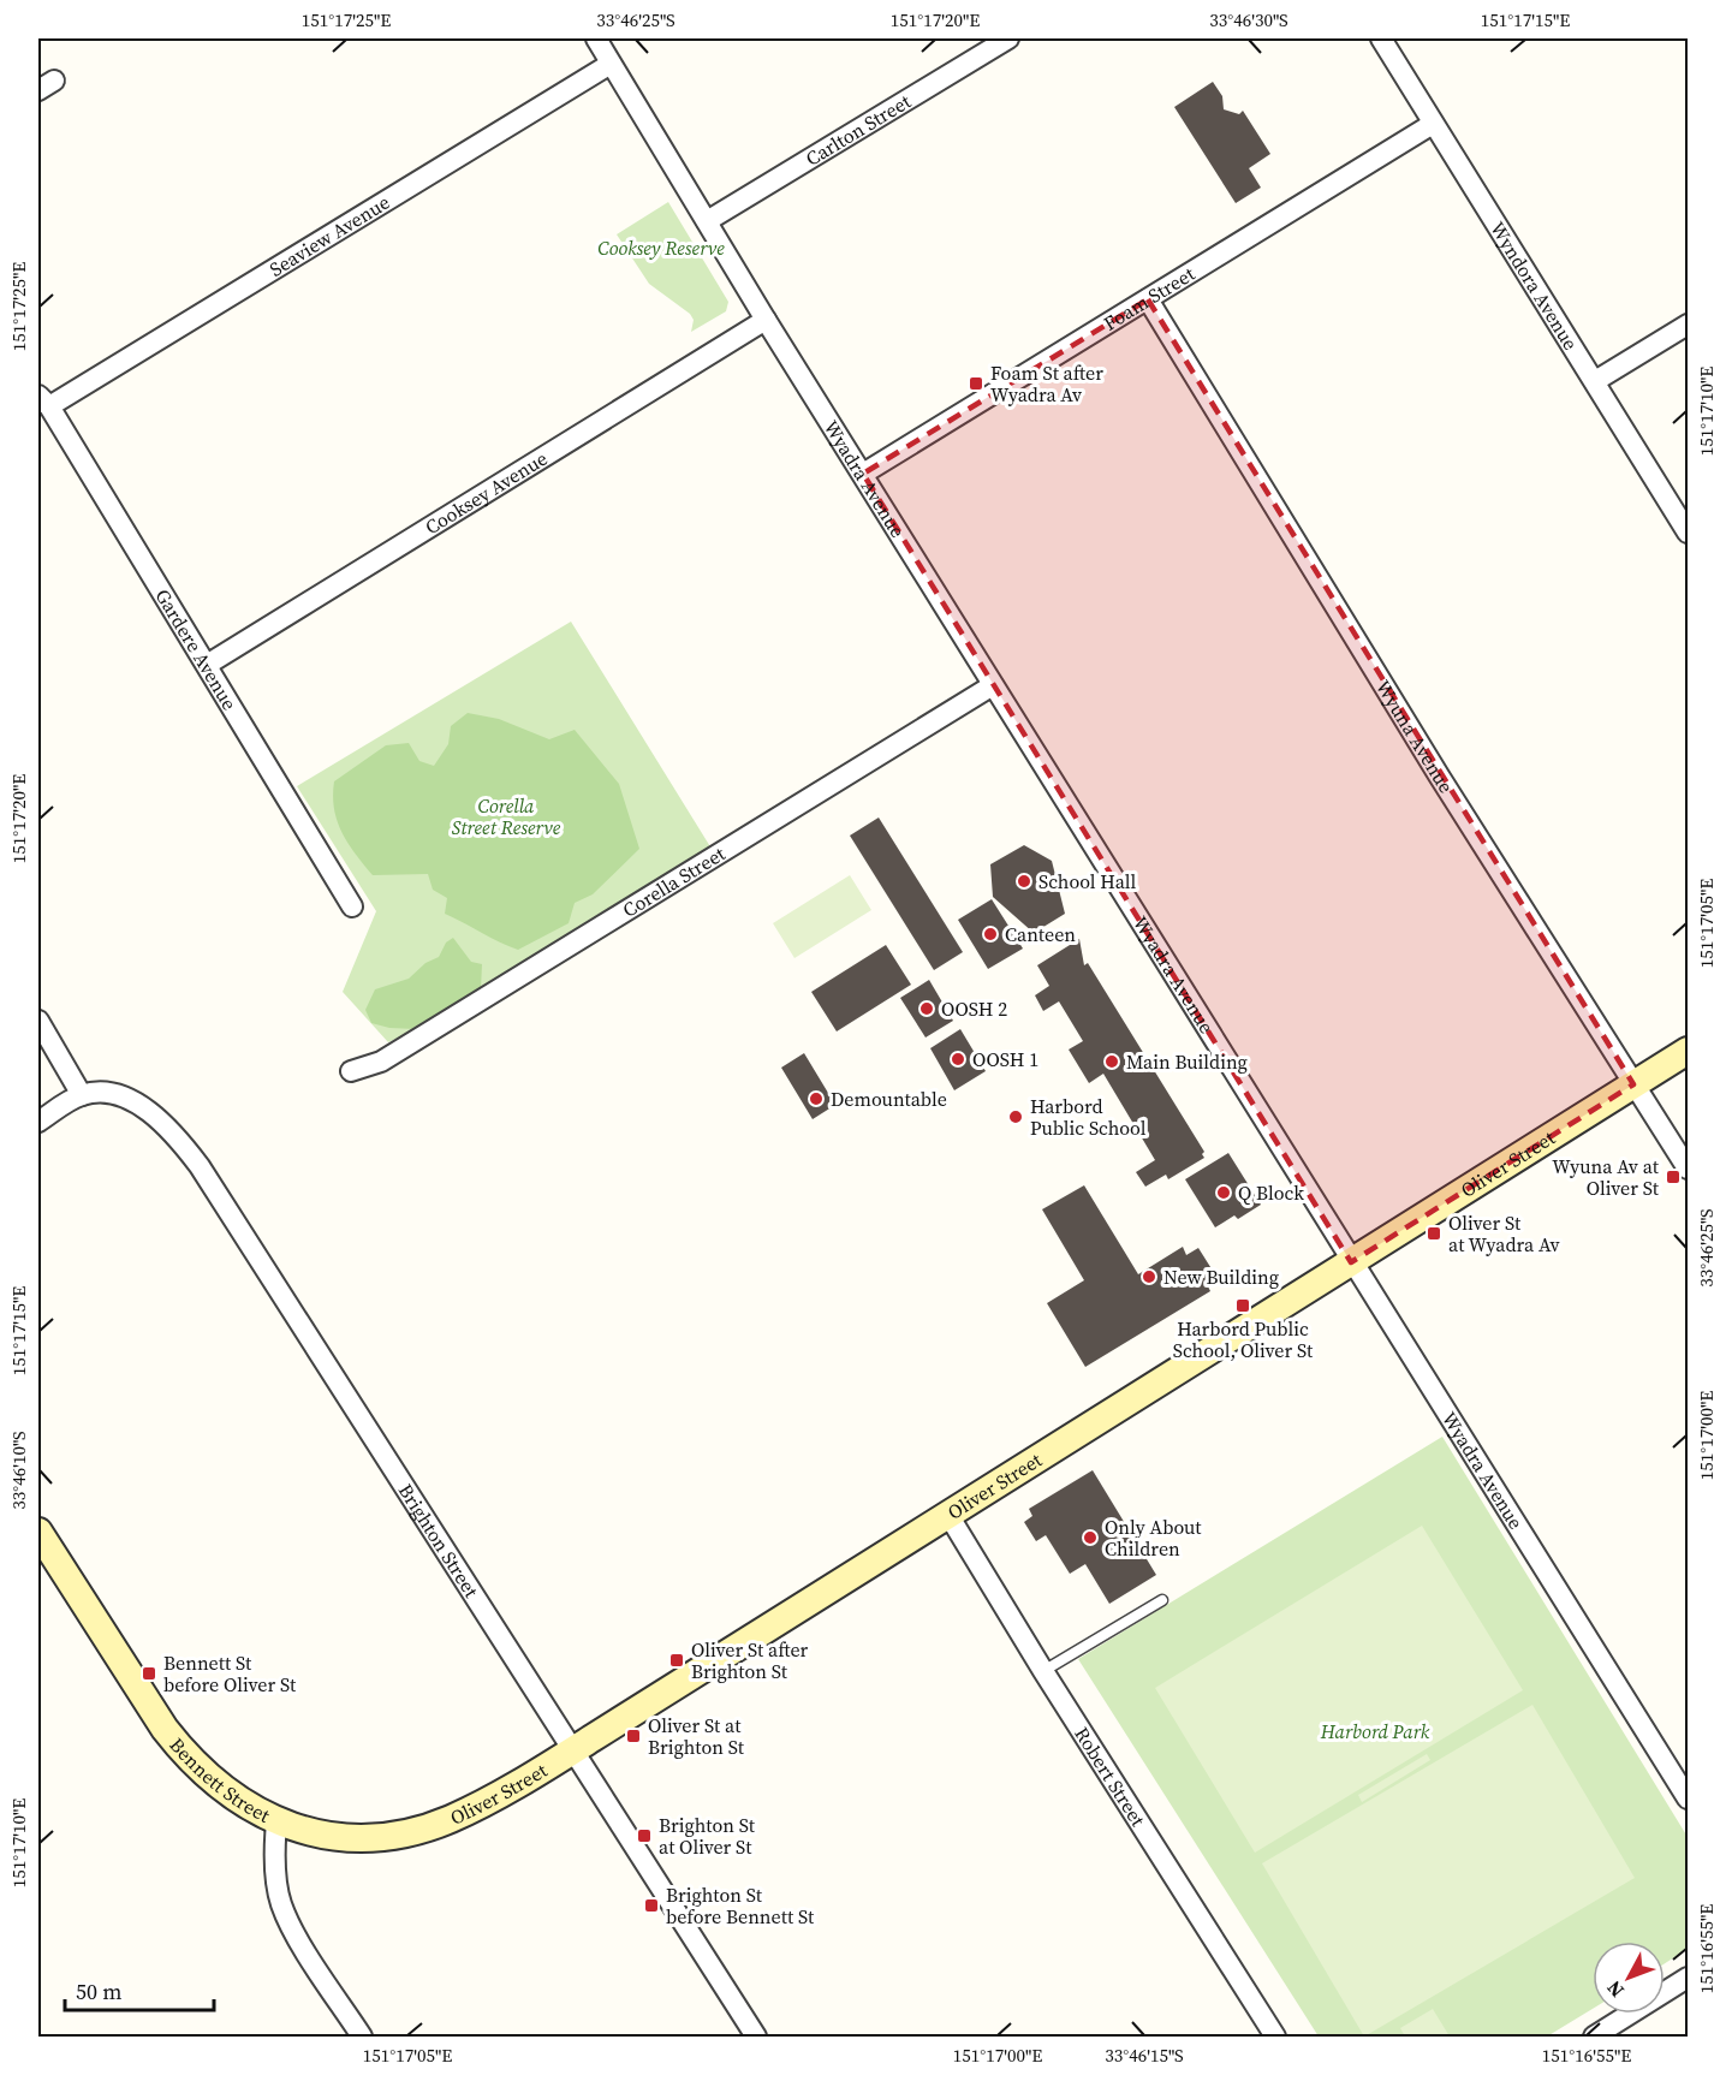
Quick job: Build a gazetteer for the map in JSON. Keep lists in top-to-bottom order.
{
  "streets": {
    "main road": ["Oliver Street", "Bennett Street"],
    "street": [
      "Carlton Street",
      "Seaview Avenue",
      "Wyndora Avenue",
      "Foam Street",
      "Wyadra Avenue",
      "Cooksey Avenue",
      "Gardere Avenue",
      "Wyuna Avenue",
      "Corella Street",
      "Brighton Street",
      "Robert Street"
    ]
  },
  "crossings": [
    ["Carlton Street", "Wyadra Avenue"],
    ["Seaview Avenue", "Wyadra Avenue"],
    ["Seaview Avenue", "Gardere Avenue"],
    ["Wyndora Avenue", "Foam Street"],
    ["Foam Street", "Wyadra Avenue"],
    ["Foam Street", "Wyuna Avenue"],
    ["Wyadra Avenue", "Cooksey Avenue"],
    ["Wyadra Avenue", "Corella Street"],
    ["Wyadra Avenue", "Oliver Street"],
    ["Cooksey Avenue", "Gardere Avenue"],
    ["Wyuna Avenue", "Oliver Street"],
    ["Oliver Street", "Brighton Street"],
    ["Oliver Street", "Bennett Street"],
    ["Oliver Street", "Robert Street"]
  ],
  "parks": ["Cooksey Reserve", "Corella Street Reserve", "Harbord Park"],
  "places": {
    "transit": [
      "Foam St after Wyadra Av",
      "Wyuna Av at Oliver St",
      "Oliver St at Wyadra Av",
      "Harbord Public School, Oliver St",
      "Oliver St after Brighton St",
      "Bennett St before Oliver St",
      "Oliver St at Brighton St",
      "Brighton St at Oliver St",
      "Brighton St before Bennett St"
    ],
    "other": [
      "School Hall",
      "Canteen",
      "OOSH 2",
      "OOSH 1",
      "Main Building",
      "Demountable",
      "Harbord Public School",
      "Q Block",
      "New Building",
      "Only About Children"
    ]
  },
  "scale_bar": "50 m",
  "north": "bottom left",
  "coordinates": [
    "151°17'25\"E",
    "33°46'25\"S",
    "151°17'20\"E",
    "33°46'30\"S",
    "151°17'15\"E",
    "151°17'10\"E",
    "151°17'05\"E",
    "151°17'00\"E",
    "33°46'10\"S",
    "151°16'55\"E",
    "33°46'15\"S"
  ]
}
